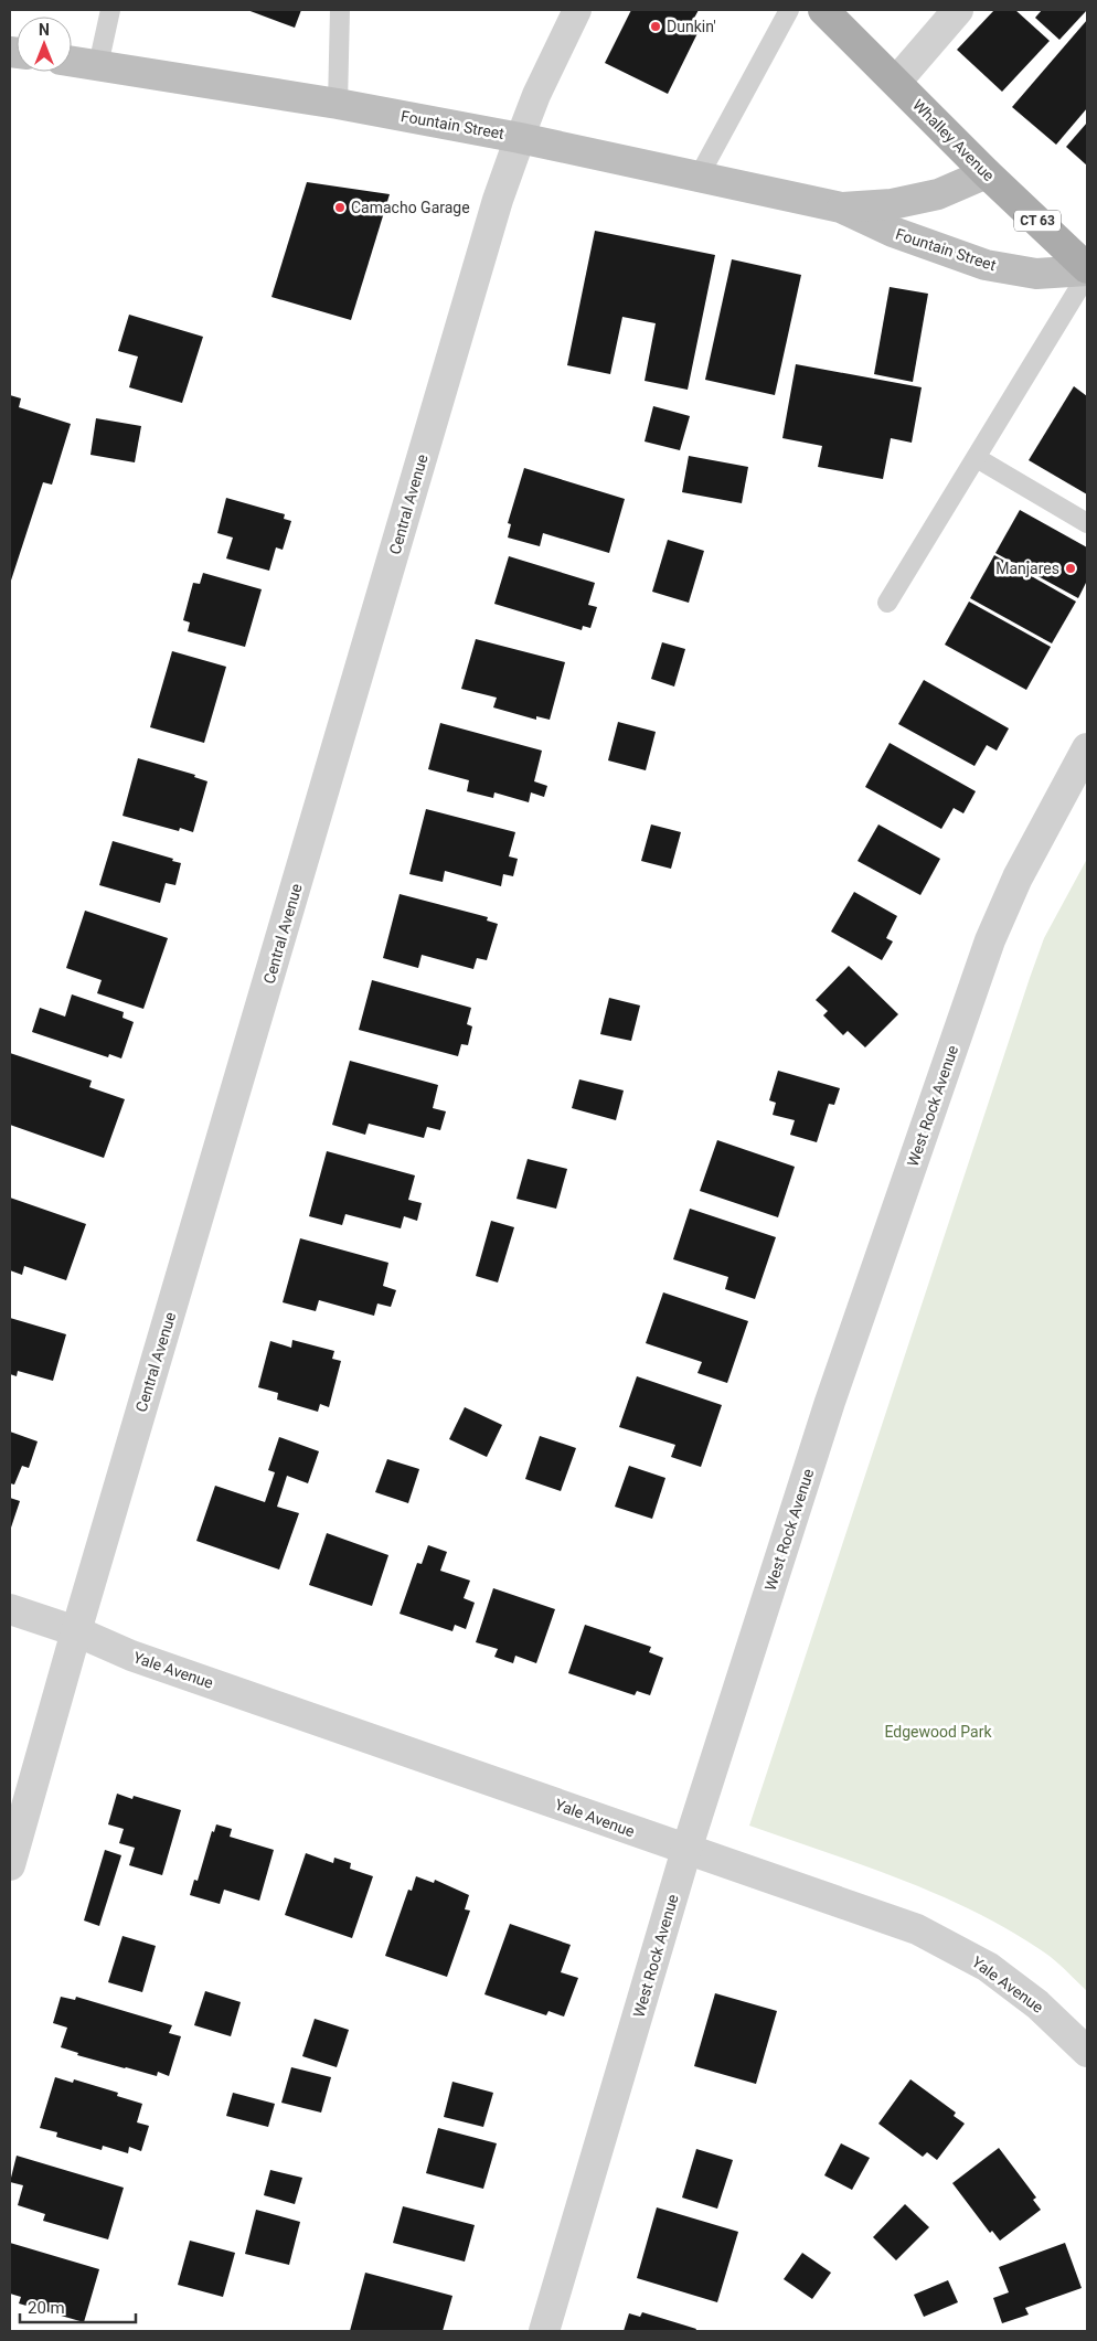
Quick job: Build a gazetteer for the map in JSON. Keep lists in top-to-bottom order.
{
  "streets": {
    "main road": ["Fountain Street", "Whalley Avenue", "CT 63"],
    "street": ["Central Avenue", "West Rock Avenue", "Yale Avenue"]
  },
  "crossings": [
    ["Fountain Street", "Whalley Avenue"],
    ["Fountain Street", "Central Avenue"],
    ["Central Avenue", "Yale Avenue"],
    ["West Rock Avenue", "Yale Avenue"]
  ],
  "parks": ["Edgewood Park"],
  "places": ["Dunkin'", "Camacho Garage", "Manjares"],
  "scale_bar": "20 m",
  "north": "top"
}
